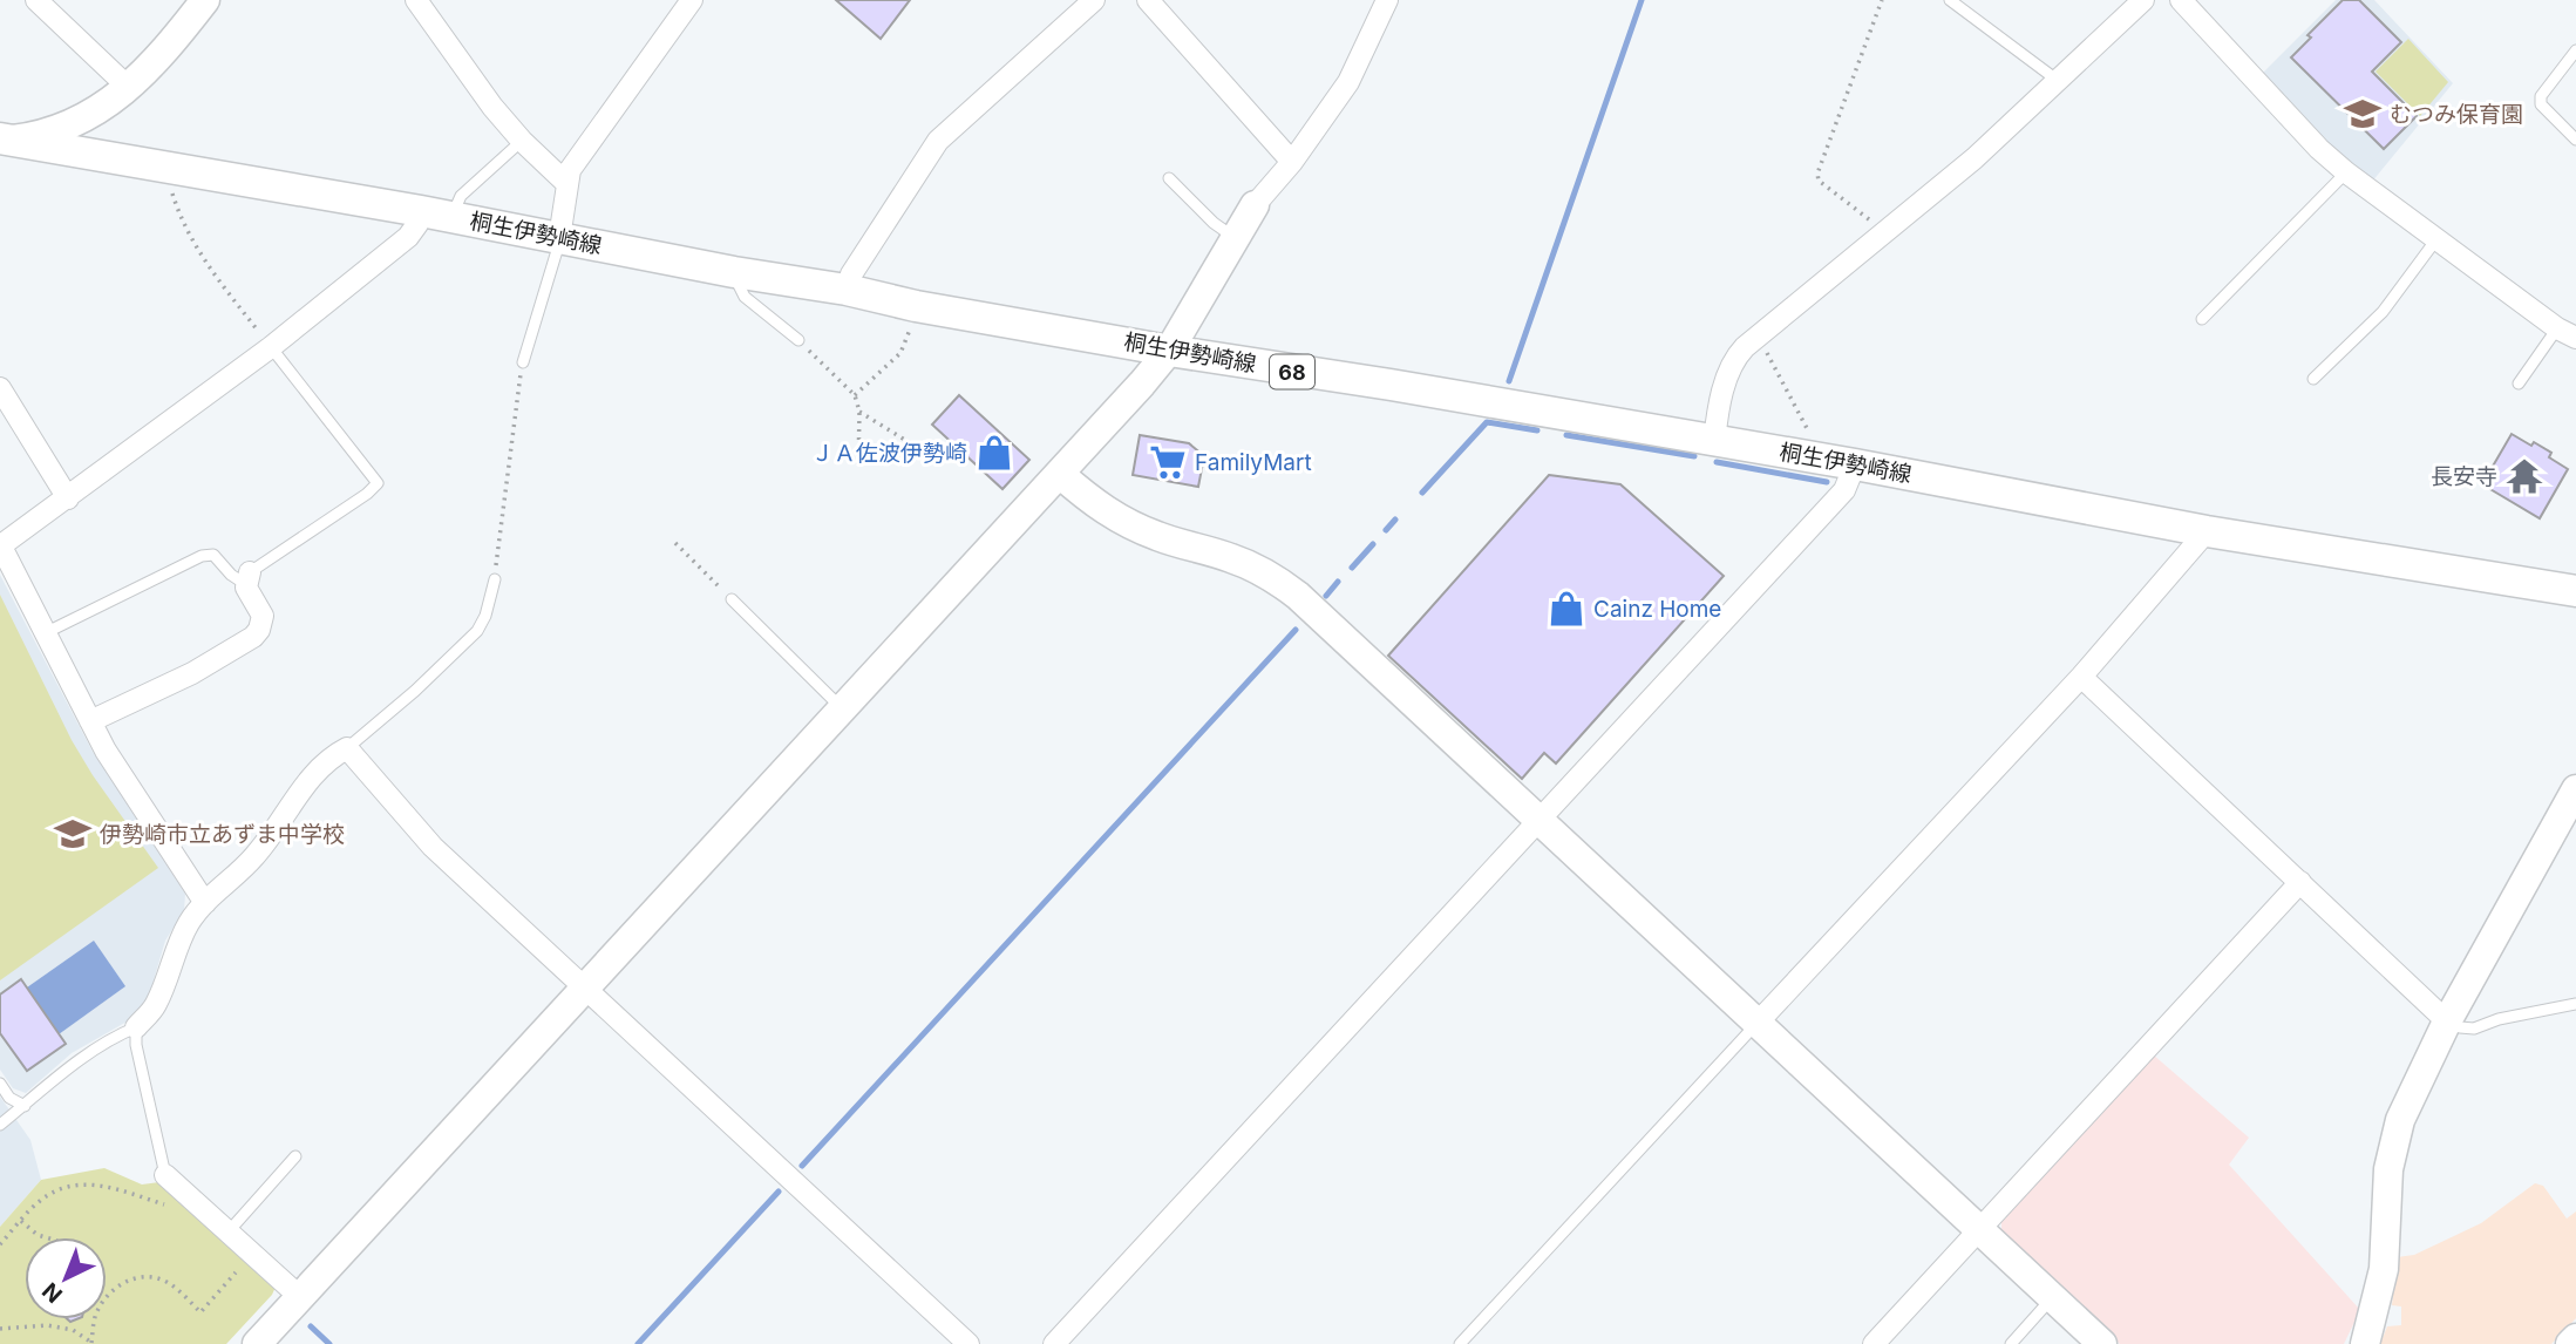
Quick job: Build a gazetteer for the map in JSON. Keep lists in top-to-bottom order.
{
  "streets": {
    "main road": ["桐生伊勢崎線", "68"]
  },
  "places": {
    "school or university": ["むつみ保育園", "伊勢崎市立あずま中学校"],
    "shop": ["ＪＡ佐波伊勢崎", "Cainz Home"],
    "supermarket": ["FamilyMart"],
    "temple": ["長安寺"]
  },
  "north": "bottom left"
}
